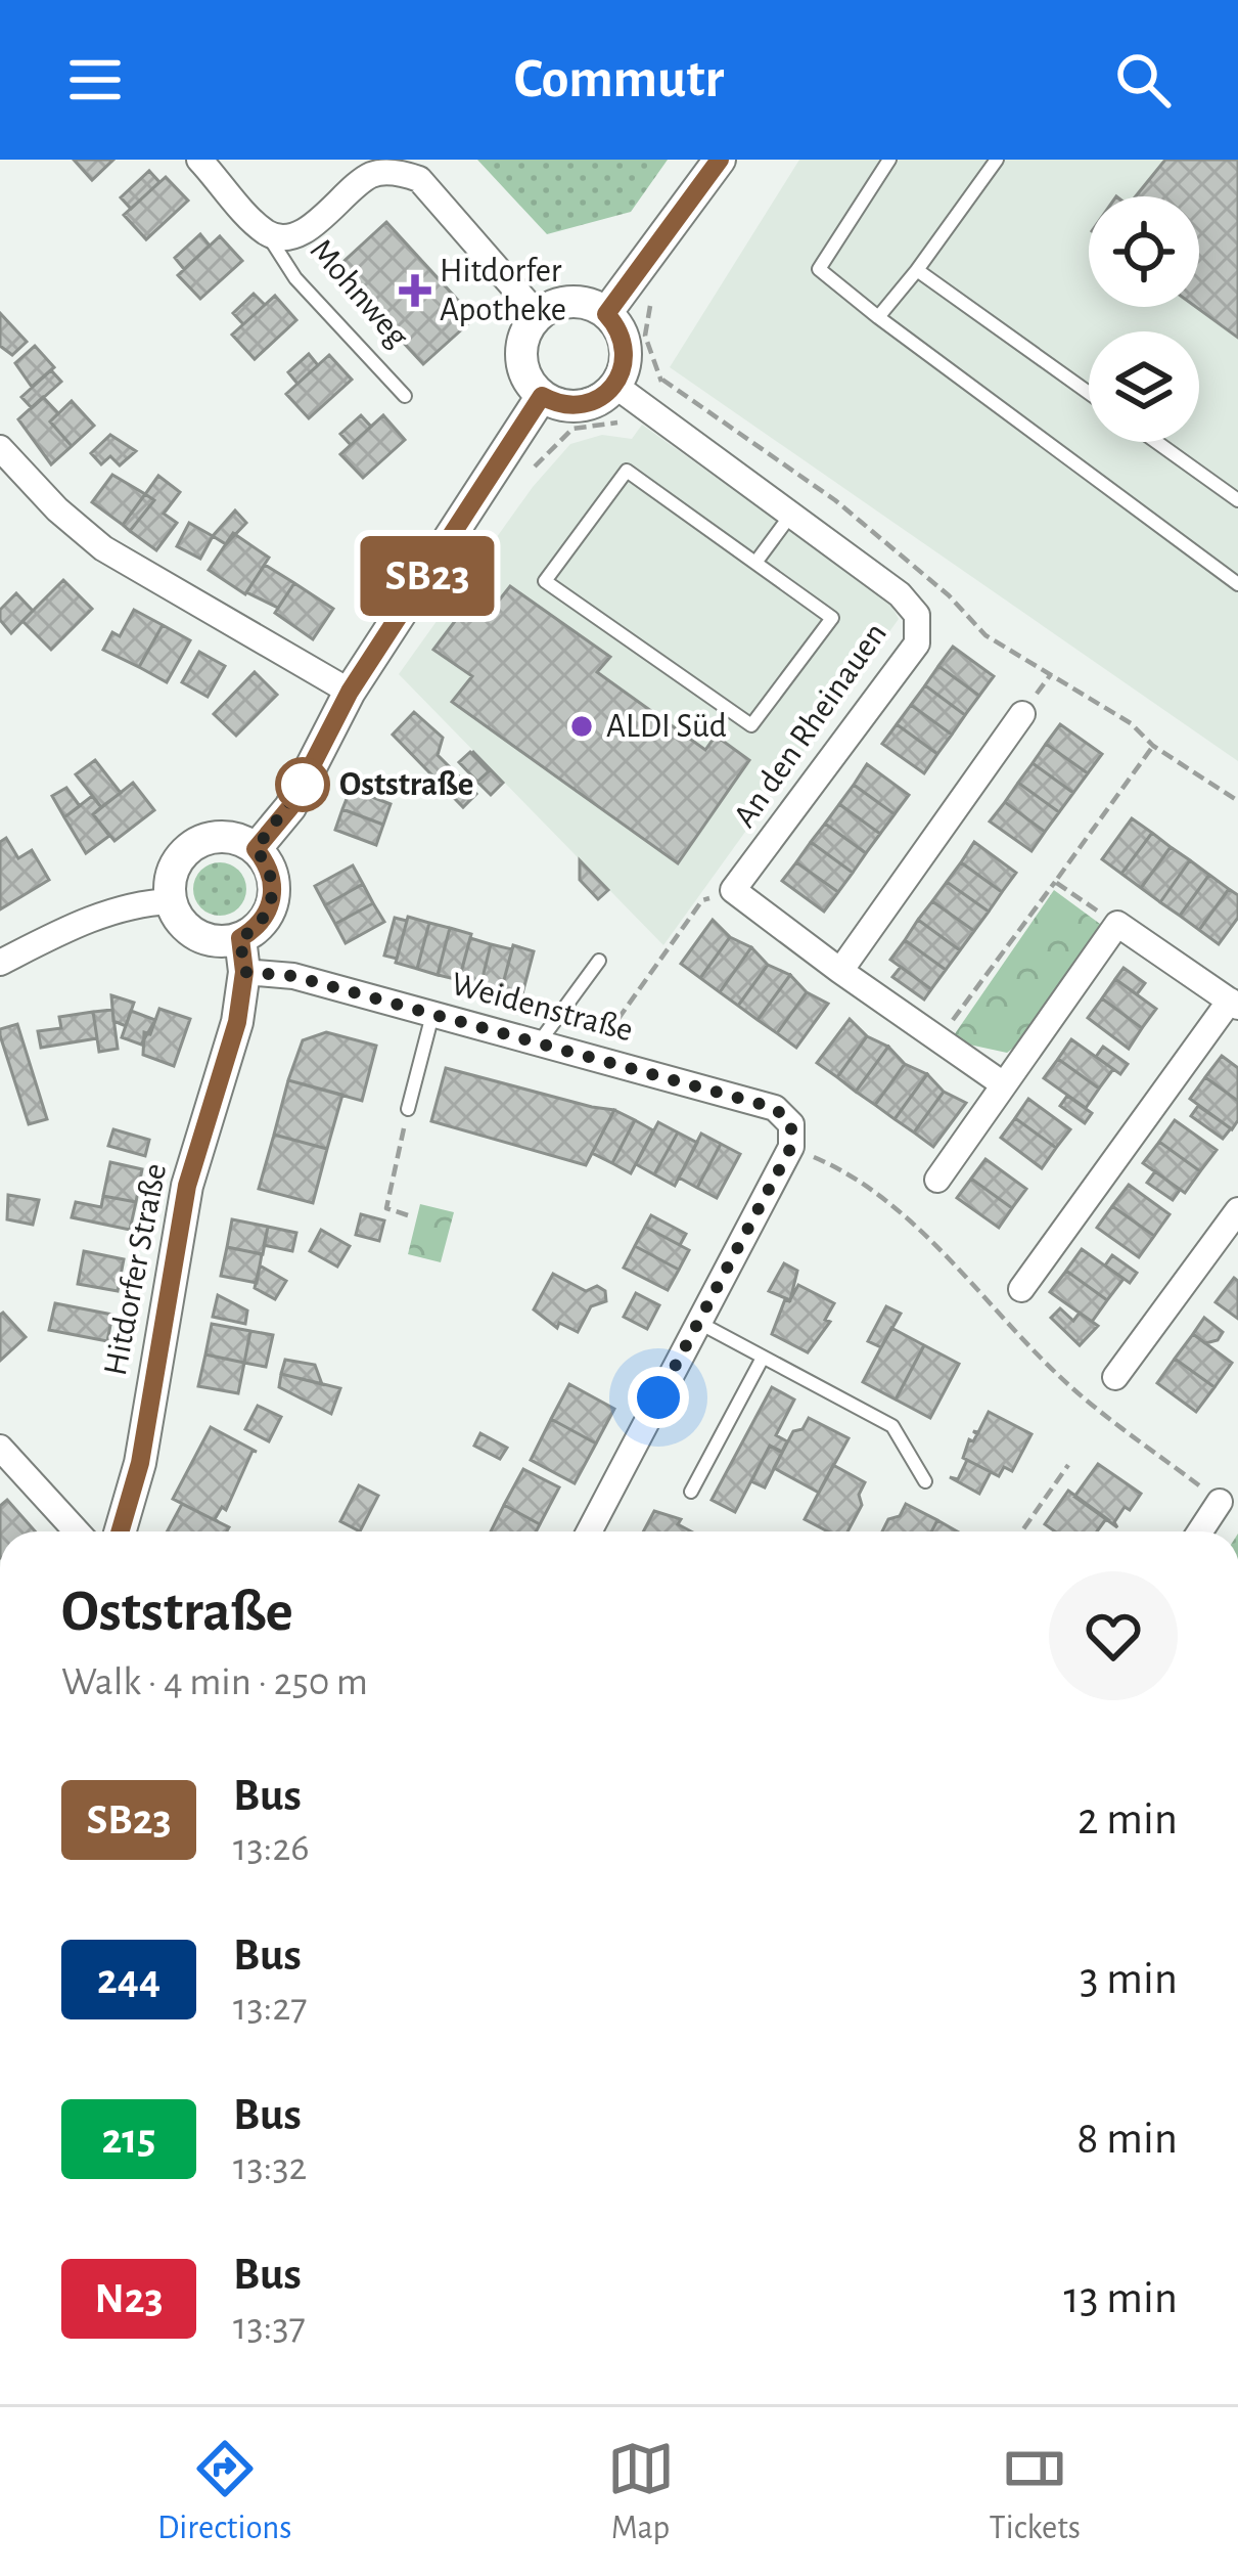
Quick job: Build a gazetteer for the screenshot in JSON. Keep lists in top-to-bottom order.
{
  "streets": {
    "street": [
      "Mohnweg",
      "An den Rheinauen",
      "Weidenstraße",
      "Hitdorfer Straße"
    ]
  },
  "crossings": [
    ["Mohnweg", "An den Rheinauen"],
    ["Weidenstraße", "Hitdorfer Straße"]
  ],
  "places": {
    "health": ["Hitdorfer Apotheke"],
    "other": ["ALDI Süd", "Oststraße"]
  },
  "lines": ["bus line SB23"],
  "page": {
    "header": "Commutr",
    "on_map": "SB23",
    "heading": ["Oststraße", "Walk · 4 min · 250 m"],
    "list": [
      {
        "mark": "SB23",
        "name": "Bus",
        "note": "13:26",
        "value": "2 min"
      },
      {
        "mark": "244",
        "name": "Bus",
        "note": "13:27",
        "value": "3 min"
      },
      {
        "mark": "215",
        "name": "Bus",
        "note": "13:32",
        "value": "8 min"
      },
      {
        "mark": "N23",
        "name": "Bus",
        "note": "13:37",
        "value": "13 min"
      }
    ],
    "tabs": ["Directions", "Map", "Tickets"]
  }
}
